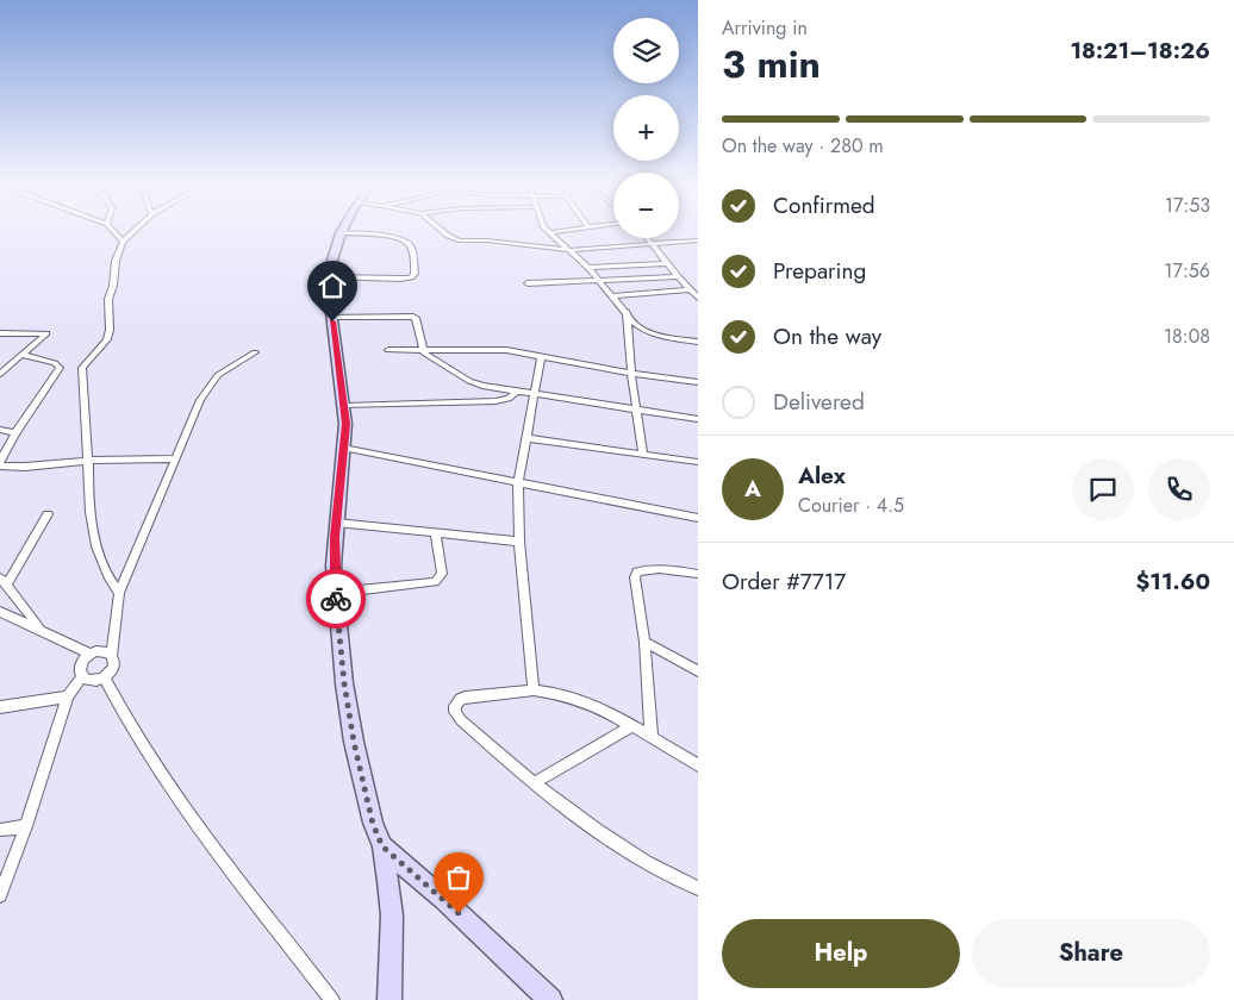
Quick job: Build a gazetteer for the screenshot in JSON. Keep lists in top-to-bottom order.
{
  "page": {
    "heading": ["3 min", "Arriving in", "18:21–18:26"],
    "panel": [
      "Alex",
      "Courier · 4.5",
      "Order #7717",
      "$11.60"
    ],
    "map_buttons": ["+", "−"],
    "bar": "On the way · 280 m",
    "list": [
      ["Confirmed", "17:53"],
      ["Preparing", "17:56"],
      ["On the way", "18:08"],
      "Delivered"
    ],
    "round": "A",
    "buttons": ["Help", "Share"]
  }
}
